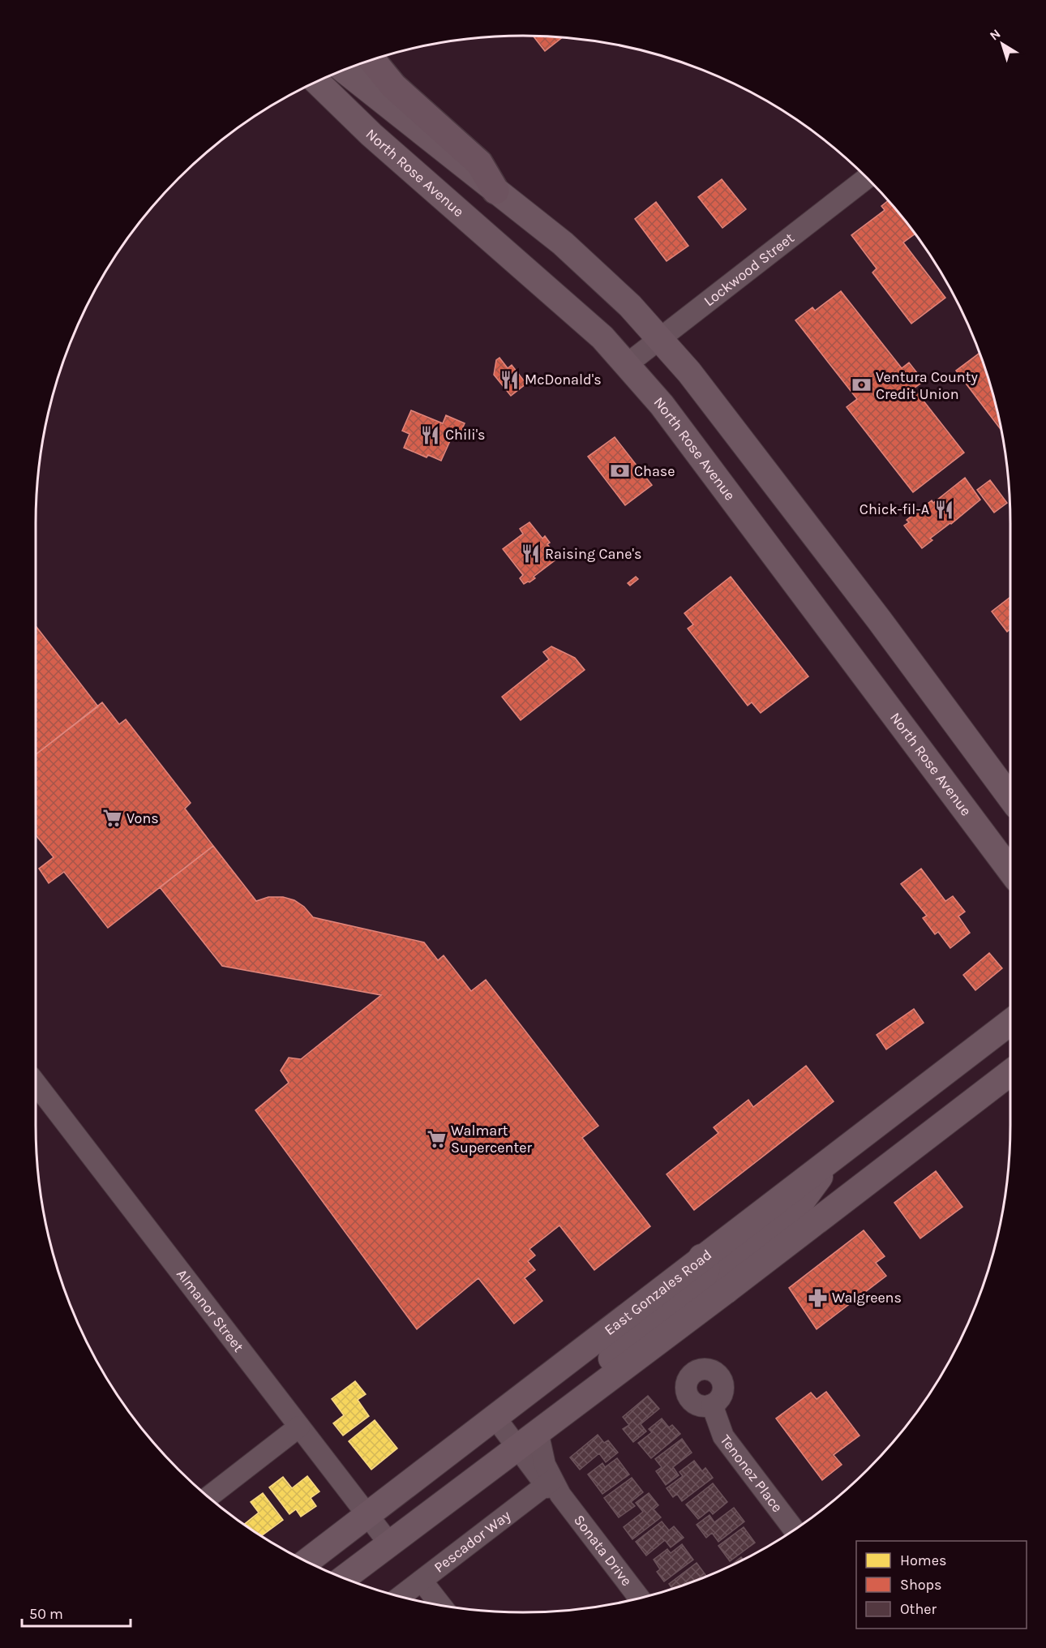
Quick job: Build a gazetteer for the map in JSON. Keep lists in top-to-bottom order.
{
  "streets": {
    "main road": ["North Rose Avenue", "East Gonzales Road"],
    "street": [
      "Lockwood Street",
      "Almanor Street",
      "Tenonez Place",
      "Pescador Way",
      "Sonata Drive"
    ]
  },
  "crossings": [
    ["North Rose Avenue", "Lockwood Street"],
    ["East Gonzales Road", "Almanor Street"],
    ["East Gonzales Road", "Sonata Drive"],
    ["Pescador Way", "Sonata Drive"]
  ],
  "places": {
    "restaurant": [
      "McDonald's",
      "Chili's",
      "Chick-fil-A",
      "Raising Cane's"
    ],
    "bank": ["Ventura County Credit Union", "Chase"],
    "supermarket": ["Vons", "Walmart Supercenter"],
    "pharmacy": ["Walgreens"]
  },
  "legend": ["Homes", "Shops", "Other"],
  "scale_bar": "50 m",
  "north": "top left"
}
